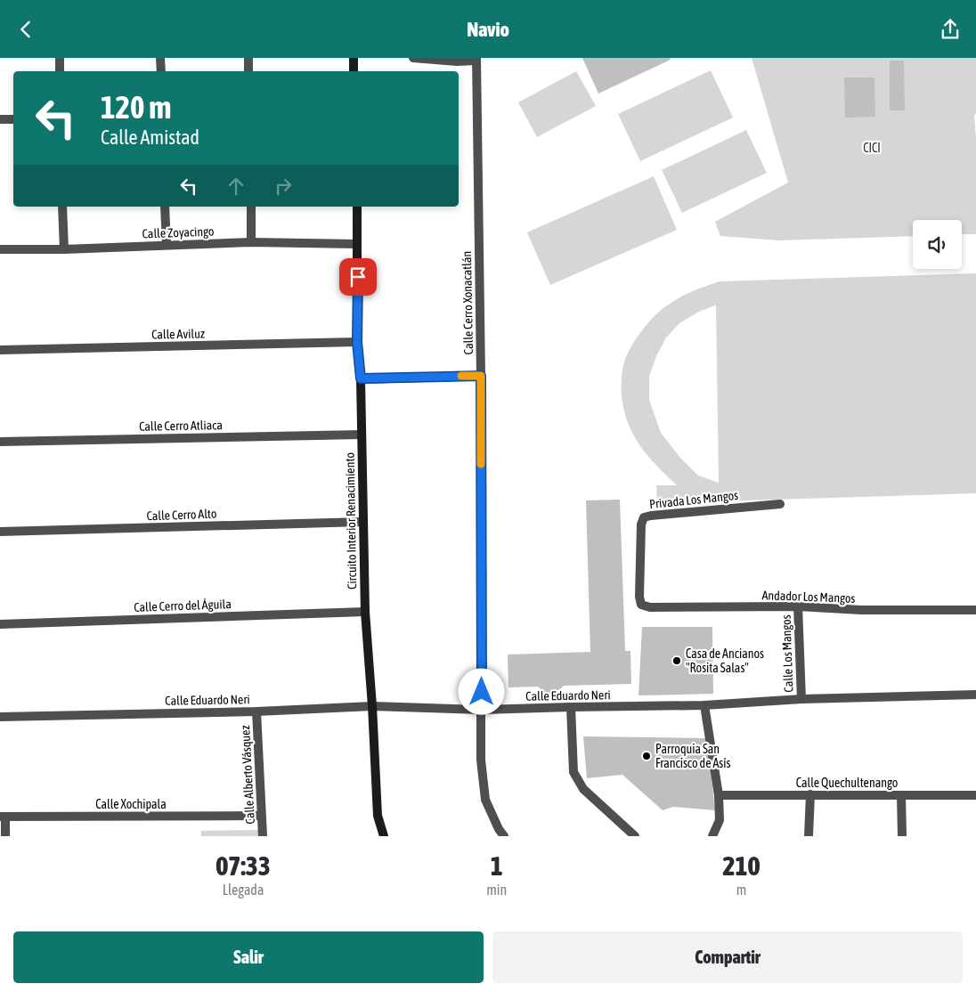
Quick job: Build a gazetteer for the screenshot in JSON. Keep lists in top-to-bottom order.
{
  "streets": {
    "main road": ["Circuito Interior Renacimiento"],
    "street": [
      "Calle Zoyacingo",
      "Calle Cerro Xonacatlán",
      "Calle Aviluz",
      "Calle Cerro Atliaca",
      "Privada Los Mangos",
      "Calle Cerro Alto",
      "Andador Los Mangos",
      "Calle Cerro del Águila",
      "Calle Los Mangos",
      "Calle Eduardo Neri",
      "Calle Alberto Vásquez",
      "Calle Quechultenango",
      "Calle Xochipala"
    ]
  },
  "crossings": [
    ["Calle Zoyacingo", "Circuito Interior Renacimiento"],
    ["Calle Cerro Xonacatlán", "Calle Eduardo Neri"],
    ["Calle Aviluz", "Circuito Interior Renacimiento"],
    ["Calle Cerro Atliaca", "Circuito Interior Renacimiento"],
    ["Privada Los Mangos", "Andador Los Mangos"],
    ["Calle Cerro Alto", "Circuito Interior Renacimiento"],
    ["Circuito Interior Renacimiento", "Calle Cerro del Águila"],
    ["Circuito Interior Renacimiento", "Calle Eduardo Neri"],
    ["Andador Los Mangos", "Calle Los Mangos"],
    ["Calle Los Mangos", "Calle Eduardo Neri"],
    ["Calle Eduardo Neri", "Calle Alberto Vásquez"],
    ["Calle Alberto Vásquez", "Calle Xochipala"]
  ],
  "parks": ["CICI"],
  "places": ["Casa de Ancianos \"Rosita Salas\"", "Parroquia San Francisco de Asís"],
  "page": {
    "header": "Navio",
    "turn": ["120 m", "Calle Amistad"],
    "eta": [
      "07:33",
      "Llegada",
      "1",
      "min",
      "210",
      "m"
    ],
    "buttons": ["Salir", "Compartir"]
  }
}
